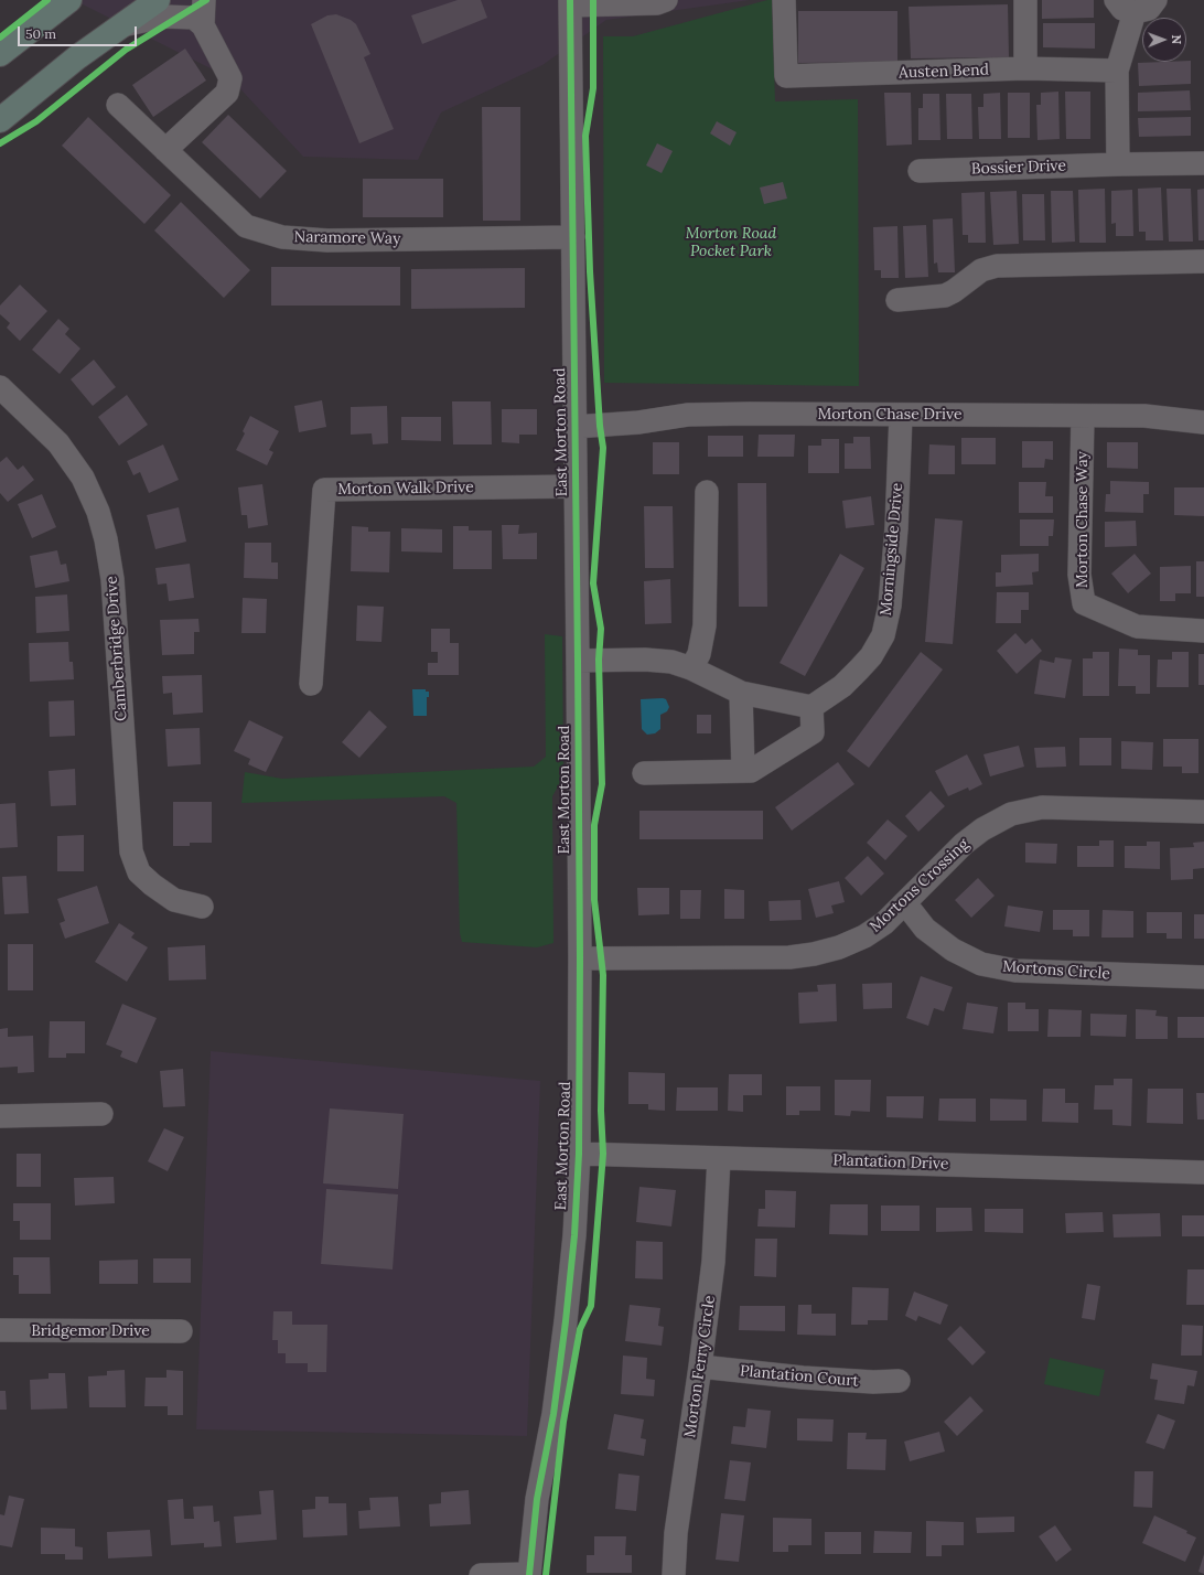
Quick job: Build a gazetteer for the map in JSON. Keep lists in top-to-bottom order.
{
  "streets": {
    "street": [
      "Austen Bend",
      "Bossier Drive",
      "Naramore Way",
      "Morton Chase Drive",
      "East Morton Road",
      "Morton Walk Drive",
      "Morton Chase Way",
      "Morningside Drive",
      "Camberbridge Drive",
      "Mortons Crossing",
      "Mortons Circle",
      "Plantation Drive",
      "Bridgemor Drive",
      "Morton Ferry Circle",
      "Plantation Court"
    ]
  },
  "crossings": [
    ["Naramore Way", "East Morton Road"],
    ["Morton Chase Drive", "East Morton Road"],
    ["Morton Chase Drive", "Morton Chase Way"],
    ["Morton Chase Drive", "Morningside Drive"],
    ["East Morton Road", "Morton Walk Drive"],
    ["East Morton Road", "Mortons Crossing"],
    ["East Morton Road", "Plantation Drive"],
    ["Mortons Crossing", "Mortons Circle"],
    ["Plantation Drive", "Morton Ferry Circle"],
    ["Morton Ferry Circle", "Plantation Court"]
  ],
  "parks": ["Morton Road Pocket Park"],
  "scale_bar": "50 m",
  "north": "right"
}
